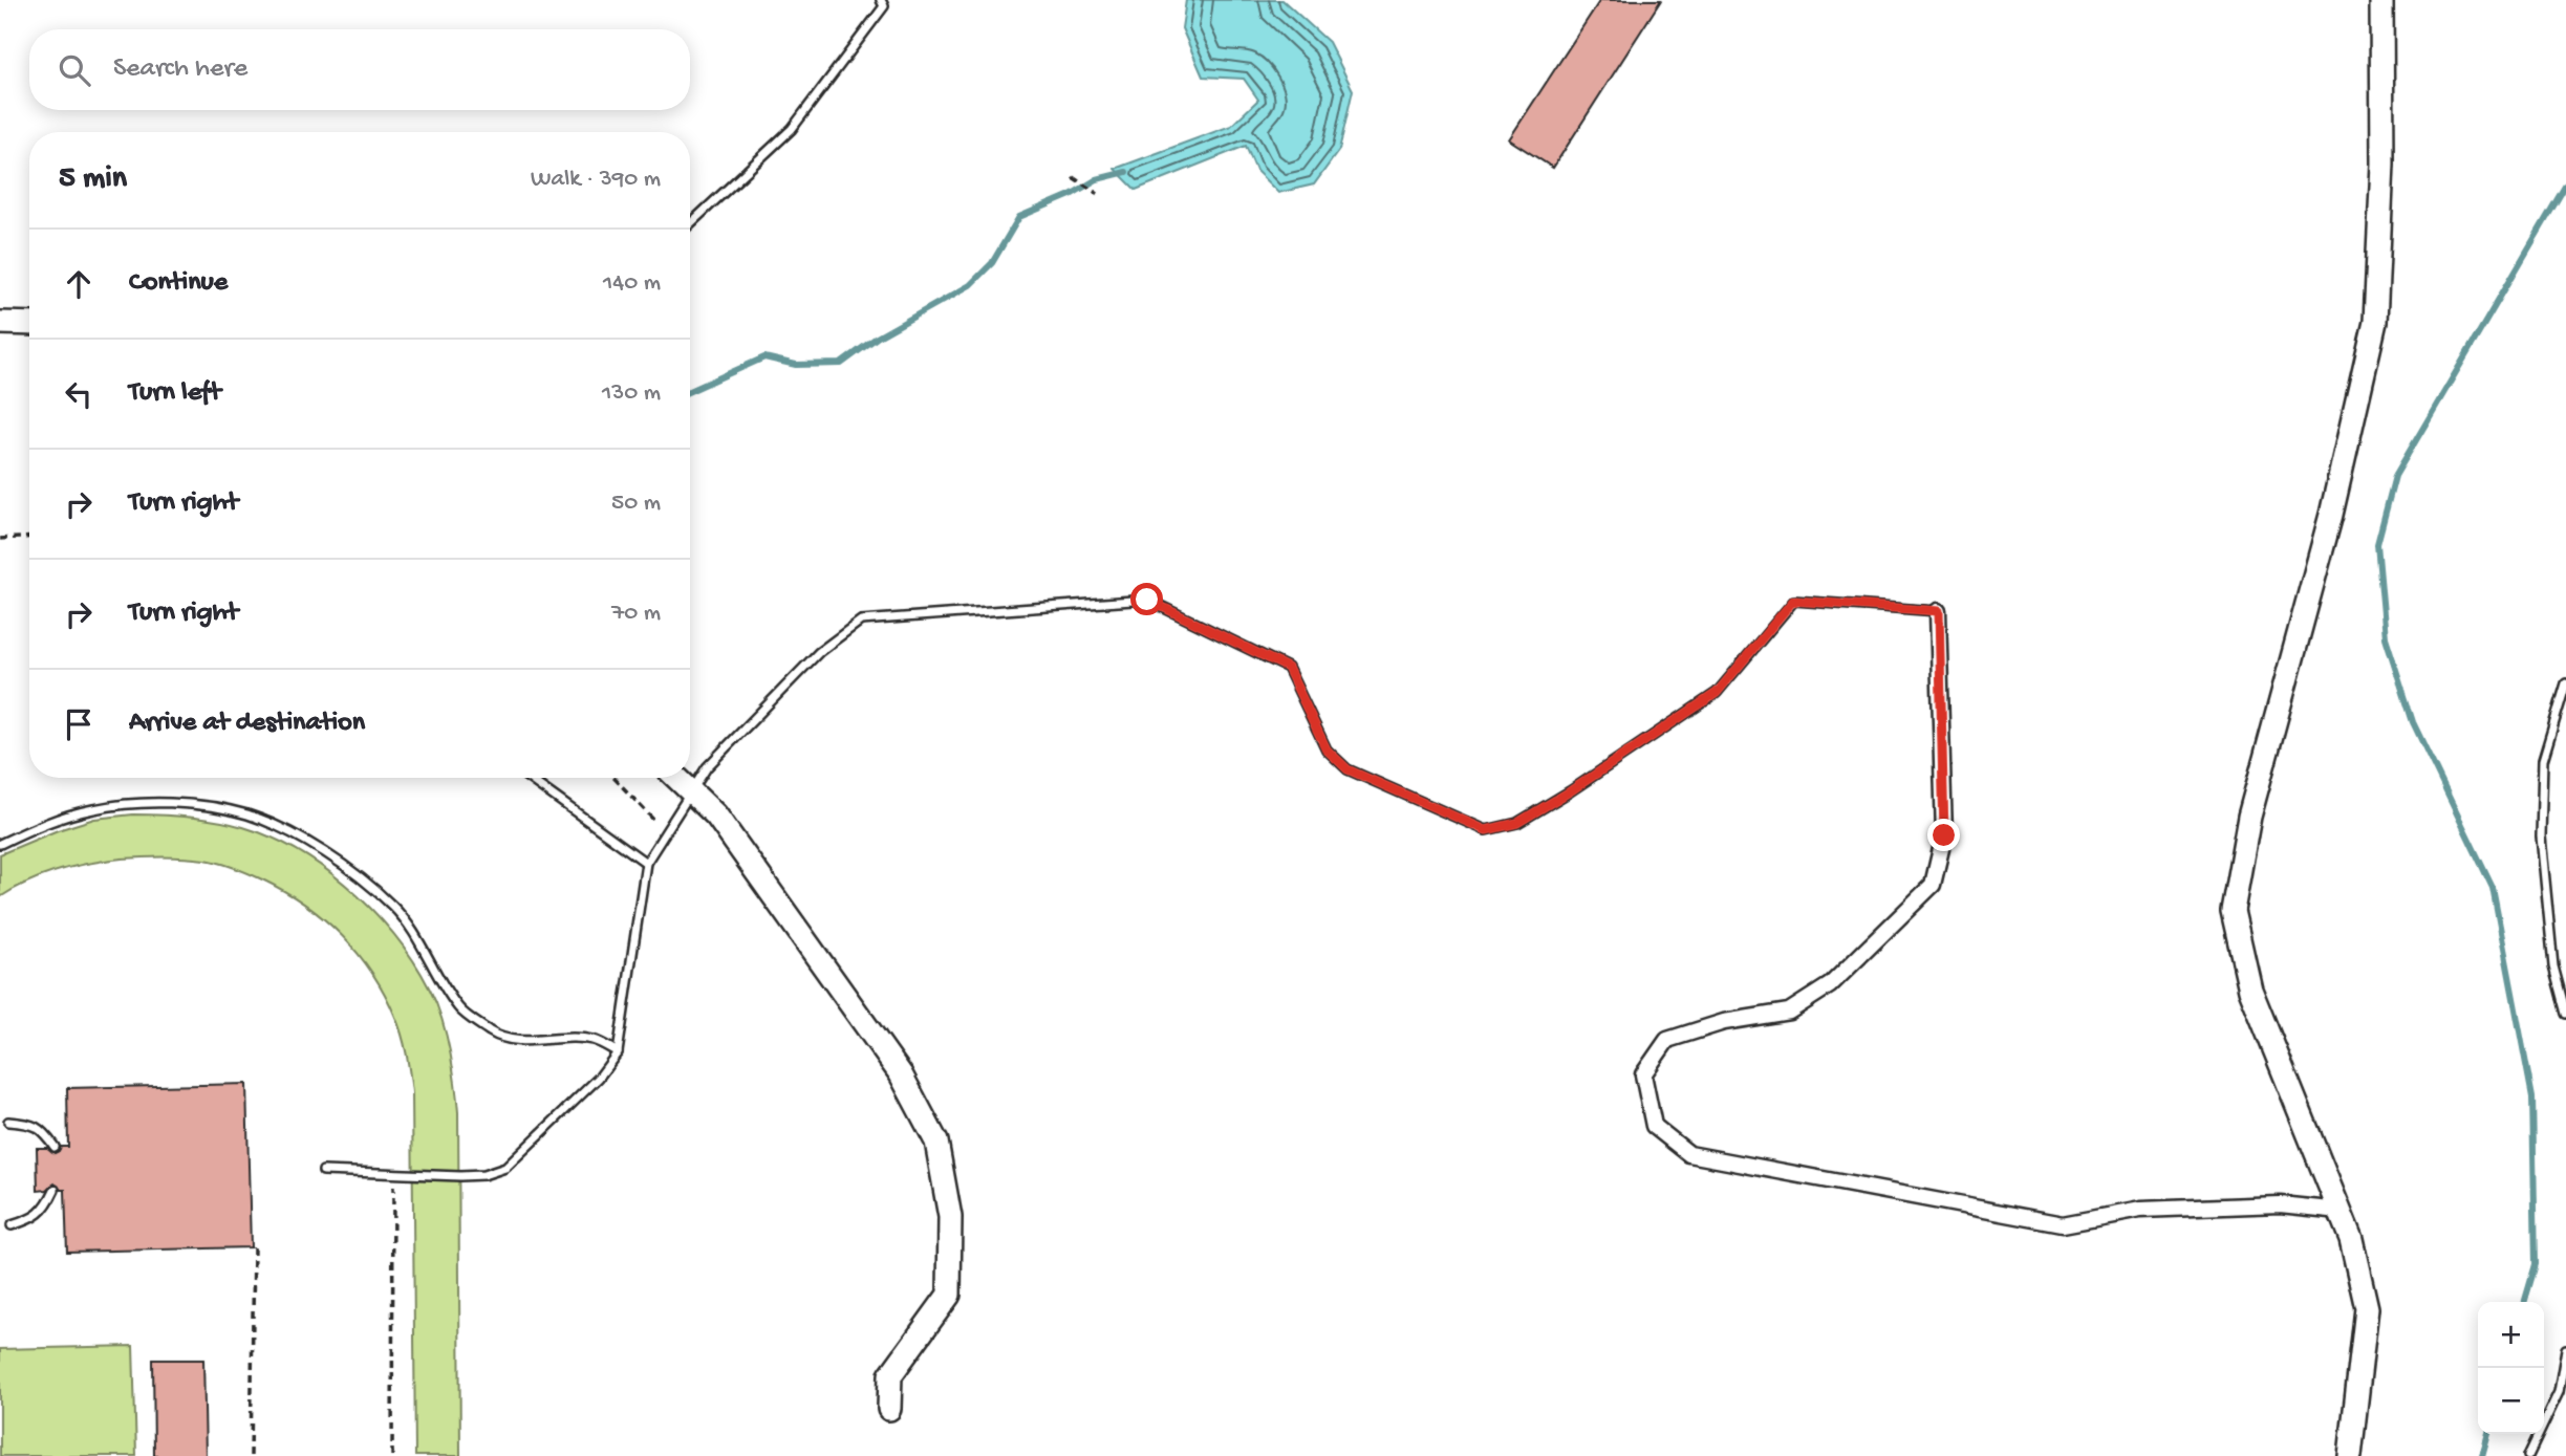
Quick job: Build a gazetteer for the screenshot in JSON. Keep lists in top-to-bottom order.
{
  "page": {
    "search": "Search here",
    "heading": ["5 min", "Walk · 390 m"],
    "list": [
      ["Continue", "140 m"],
      ["Turn left", "130 m"],
      ["Turn right", "50 m"],
      ["Turn right", "70 m"],
      "Arrive at destination"
    ],
    "map_buttons": ["+", "−"]
  }
}
